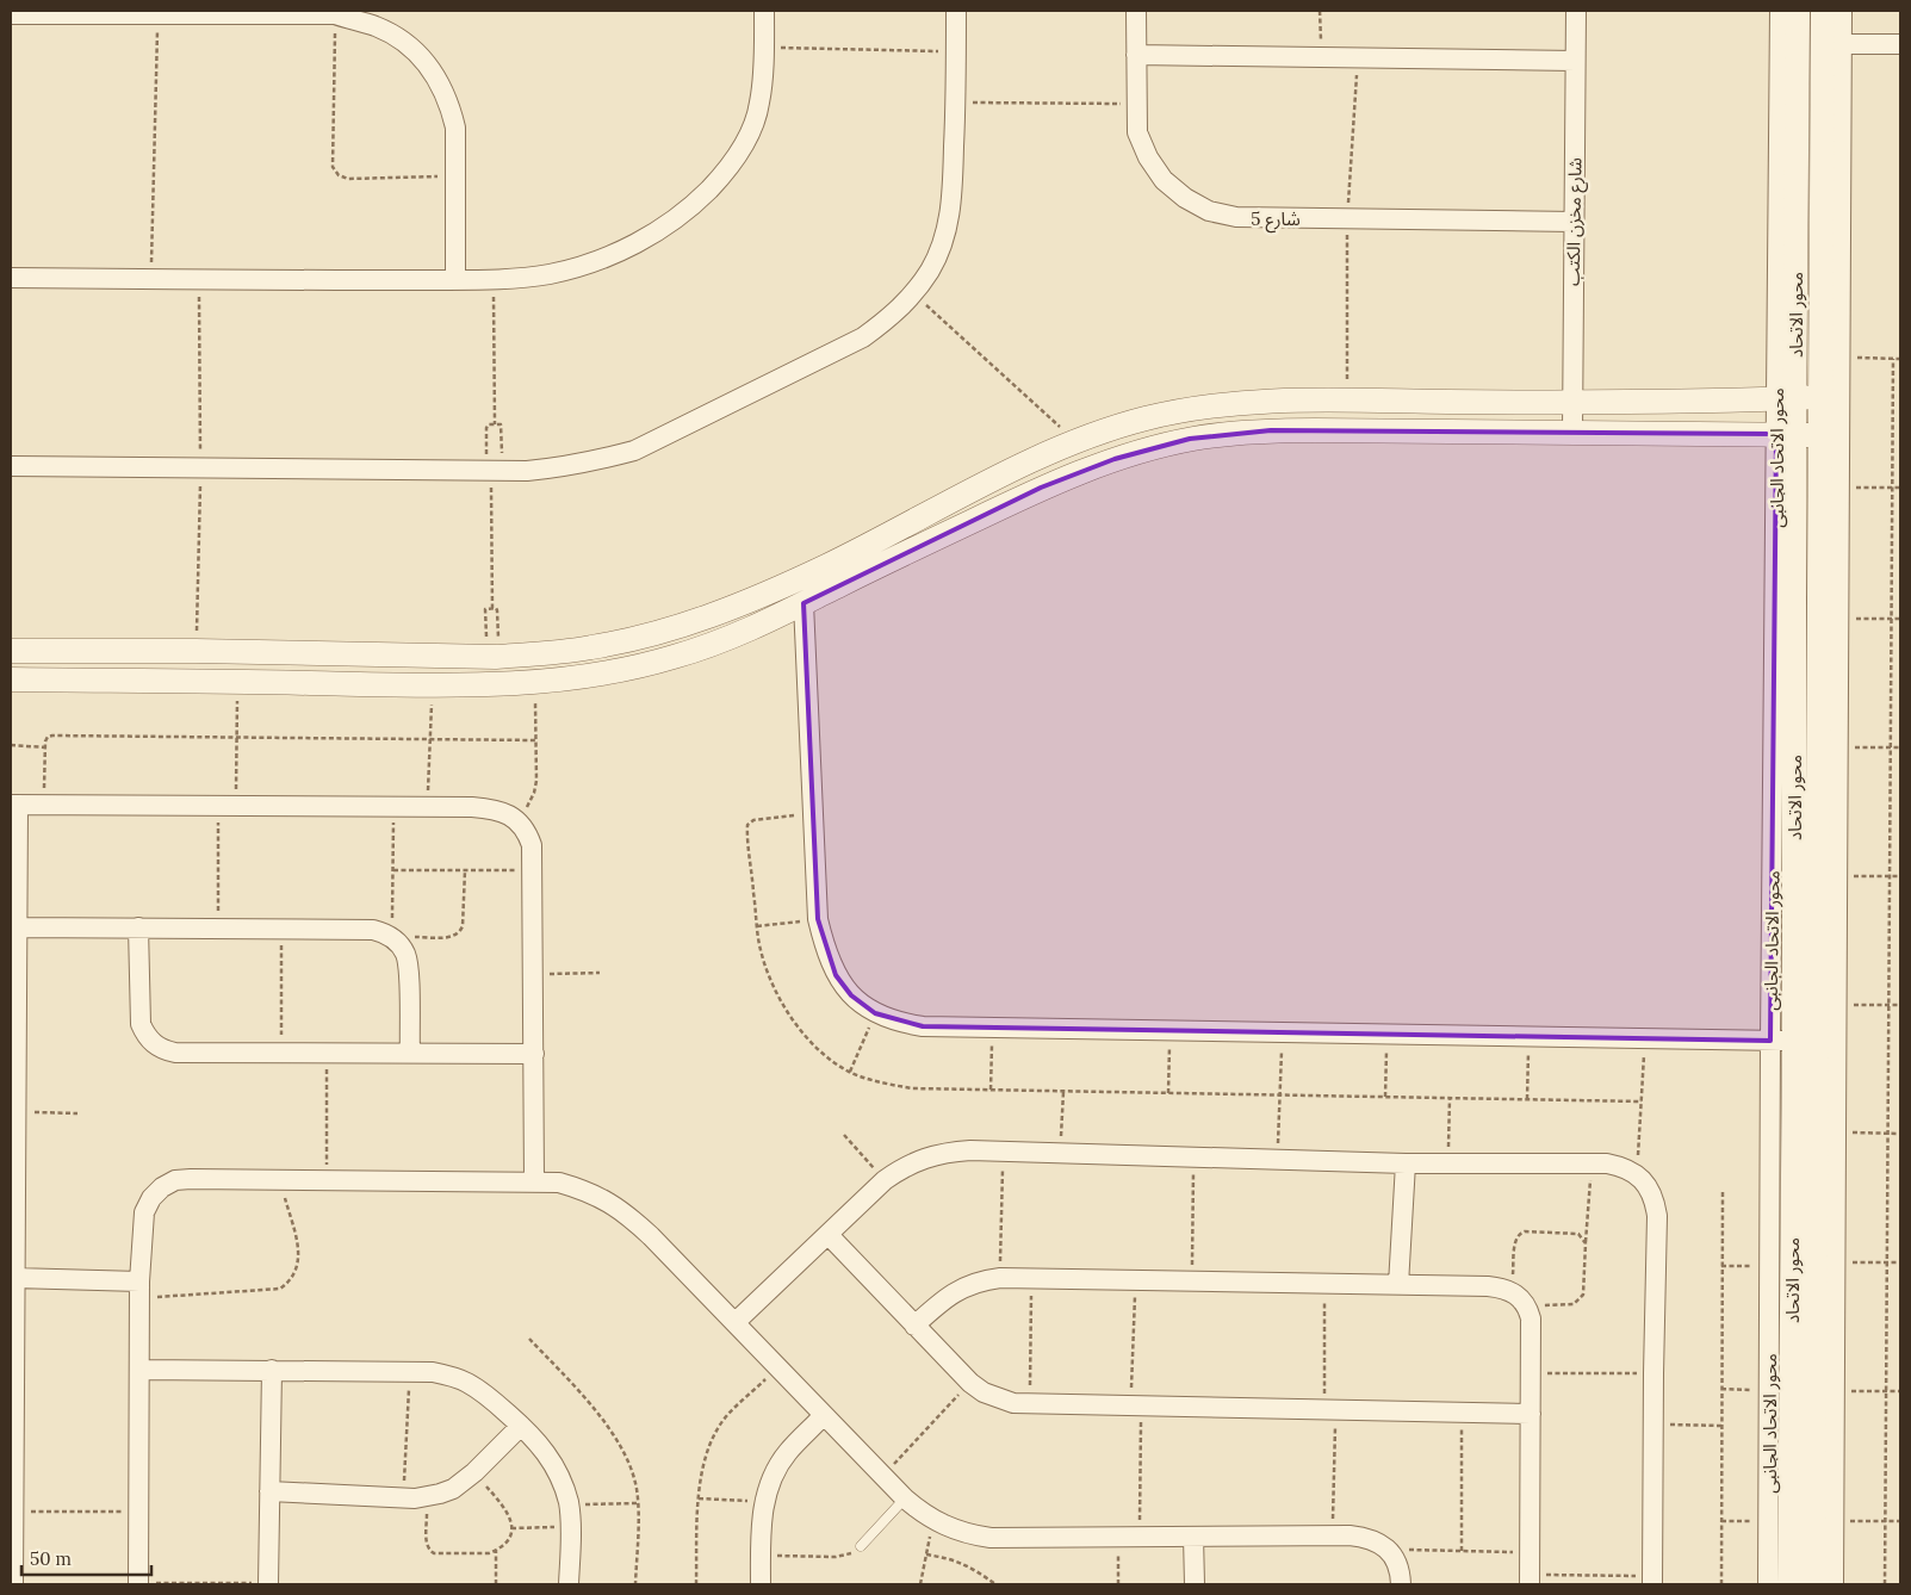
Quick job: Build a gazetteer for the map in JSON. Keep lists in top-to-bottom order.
{
  "streets": {
    "street": [
      "شارع 5",
      "شارع مخزن الكتب",
      "محور الاتحاد",
      "محور الاتحاد الجانبى"
    ]
  },
  "crossings": [
    ["شارع 5", "شارع مخزن الكتب"],
    ["محور الاتحاد", "محور الاتحاد الجانبى"]
  ],
  "scale_bar": "50 m"
}
